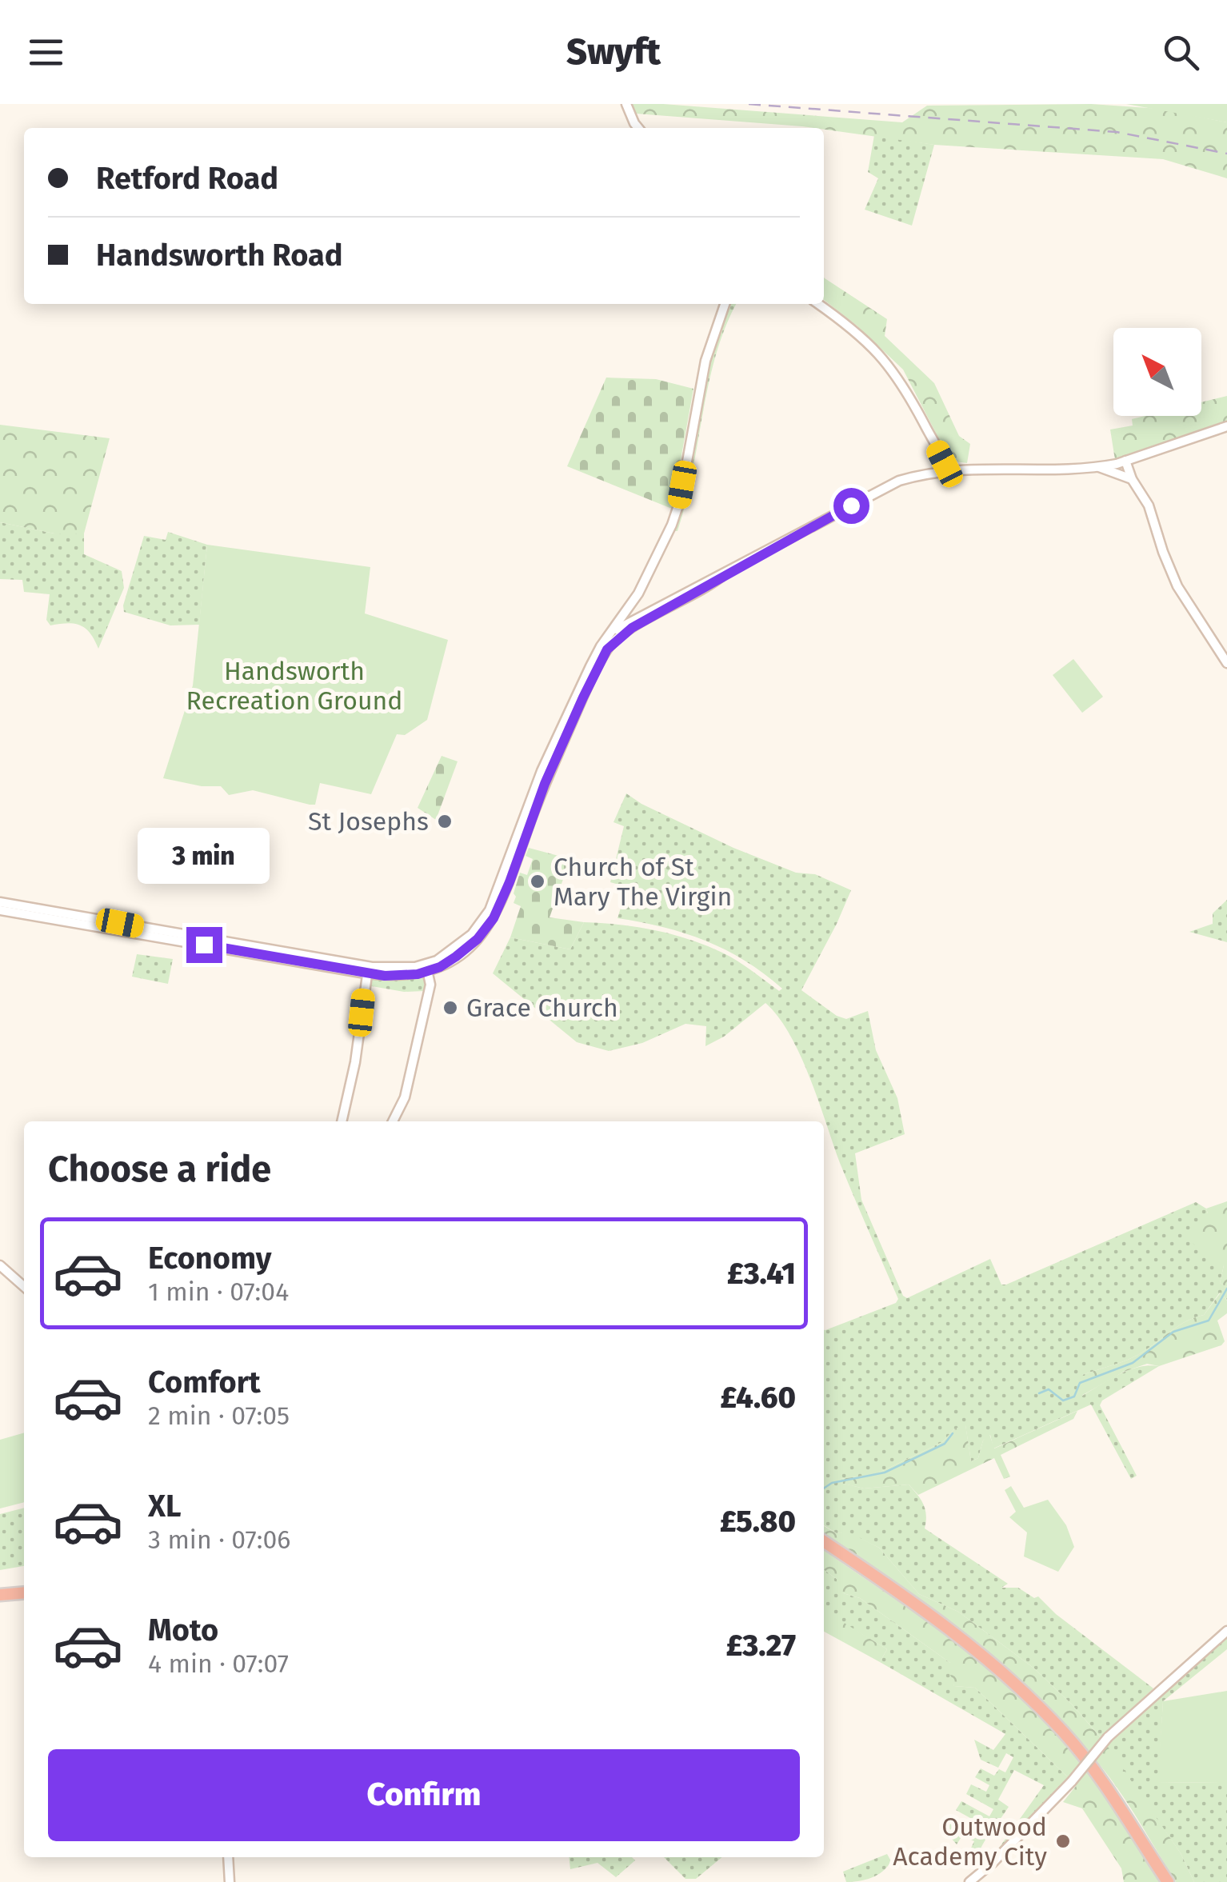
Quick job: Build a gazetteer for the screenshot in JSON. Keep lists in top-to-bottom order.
{
  "parks": ["Handsworth Recreation Ground"],
  "places": [
    "St Josephs",
    "Church of St Mary The Virgin",
    "Grace Church",
    "Outwood Academy City"
  ],
  "north": "top left",
  "page": {
    "header": "Swyft",
    "banner": ["Retford Road", "Handsworth Road"],
    "bubble": "3 min",
    "heading": "Choose a ride",
    "list": [
      {
        "name": "Economy",
        "note": "1 min · 07:04",
        "value": "£3.41"
      },
      {
        "name": "Comfort",
        "note": "2 min · 07:05",
        "value": "£4.60"
      },
      {
        "name": "XL",
        "note": "3 min · 07:06",
        "value": "£5.80"
      },
      {
        "name": "Moto",
        "note": "4 min · 07:07",
        "value": "£3.27"
      }
    ],
    "buttons": "Confirm"
  }
}
